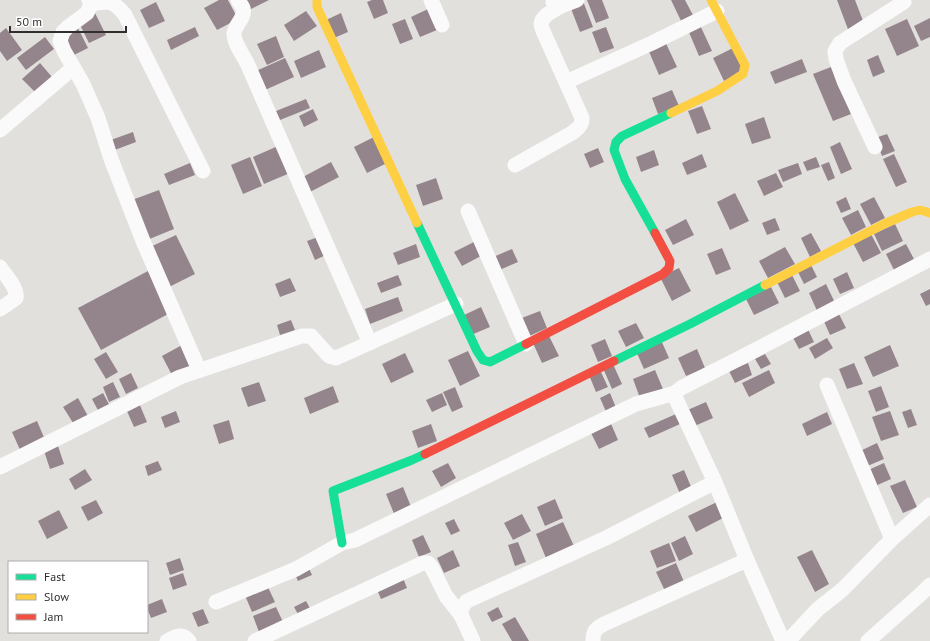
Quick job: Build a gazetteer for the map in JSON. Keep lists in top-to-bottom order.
{
  "legend": ["Fast", "Slow", "Jam"],
  "scale_bar": "50 m"
}
